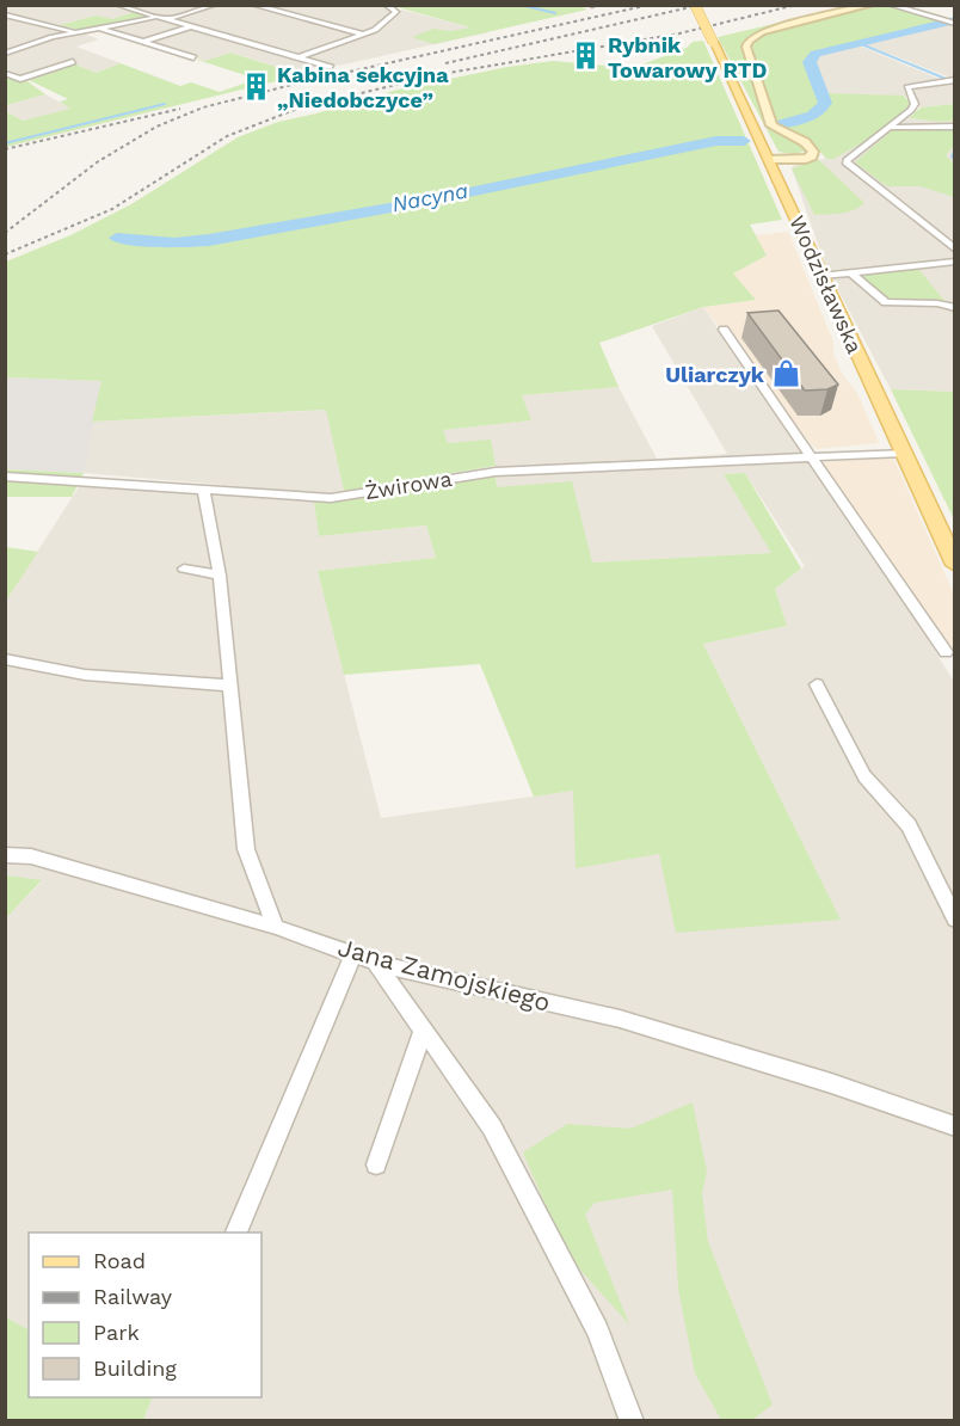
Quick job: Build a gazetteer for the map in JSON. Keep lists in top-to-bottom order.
{
  "streets": {
    "main road": ["Wodzisławska"],
    "street": ["Żwirowa", "Jana Zamojskiego"]
  },
  "crossings": [
    ["Wodzisławska", "Żwirowa"]
  ],
  "water": ["Nacyna"],
  "places": {
    "building": ["Rybnik Towarowy RTD", "Kabina sekcyjna „Niedobczyce”"],
    "shop": ["Uliarczyk"]
  },
  "legend": [
    "Road",
    "Railway",
    "Park",
    "Building"
  ]
}
